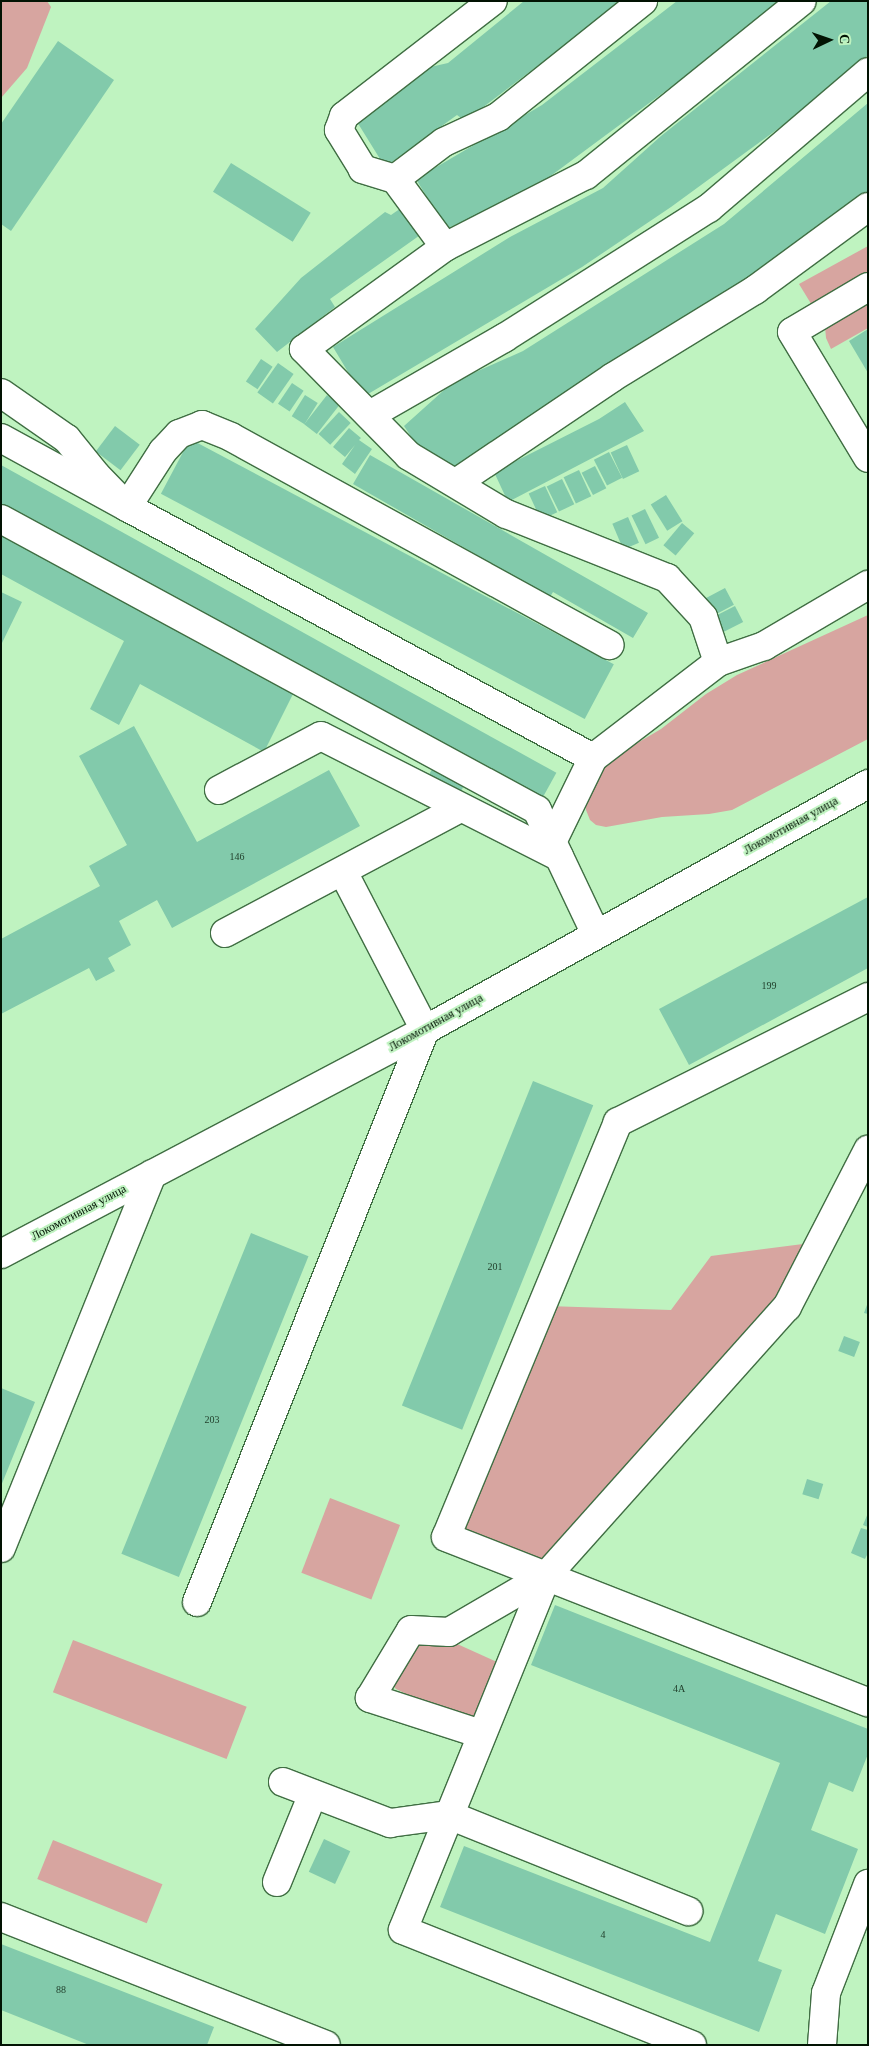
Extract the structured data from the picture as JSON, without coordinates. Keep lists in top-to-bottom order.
{
  "streets": {
    "main road": ["Локомотивная улица"]
  },
  "house_numbers": [
    "146",
    "199",
    "201",
    "203",
    "4А",
    "4",
    "88"
  ],
  "north": "right"
}
